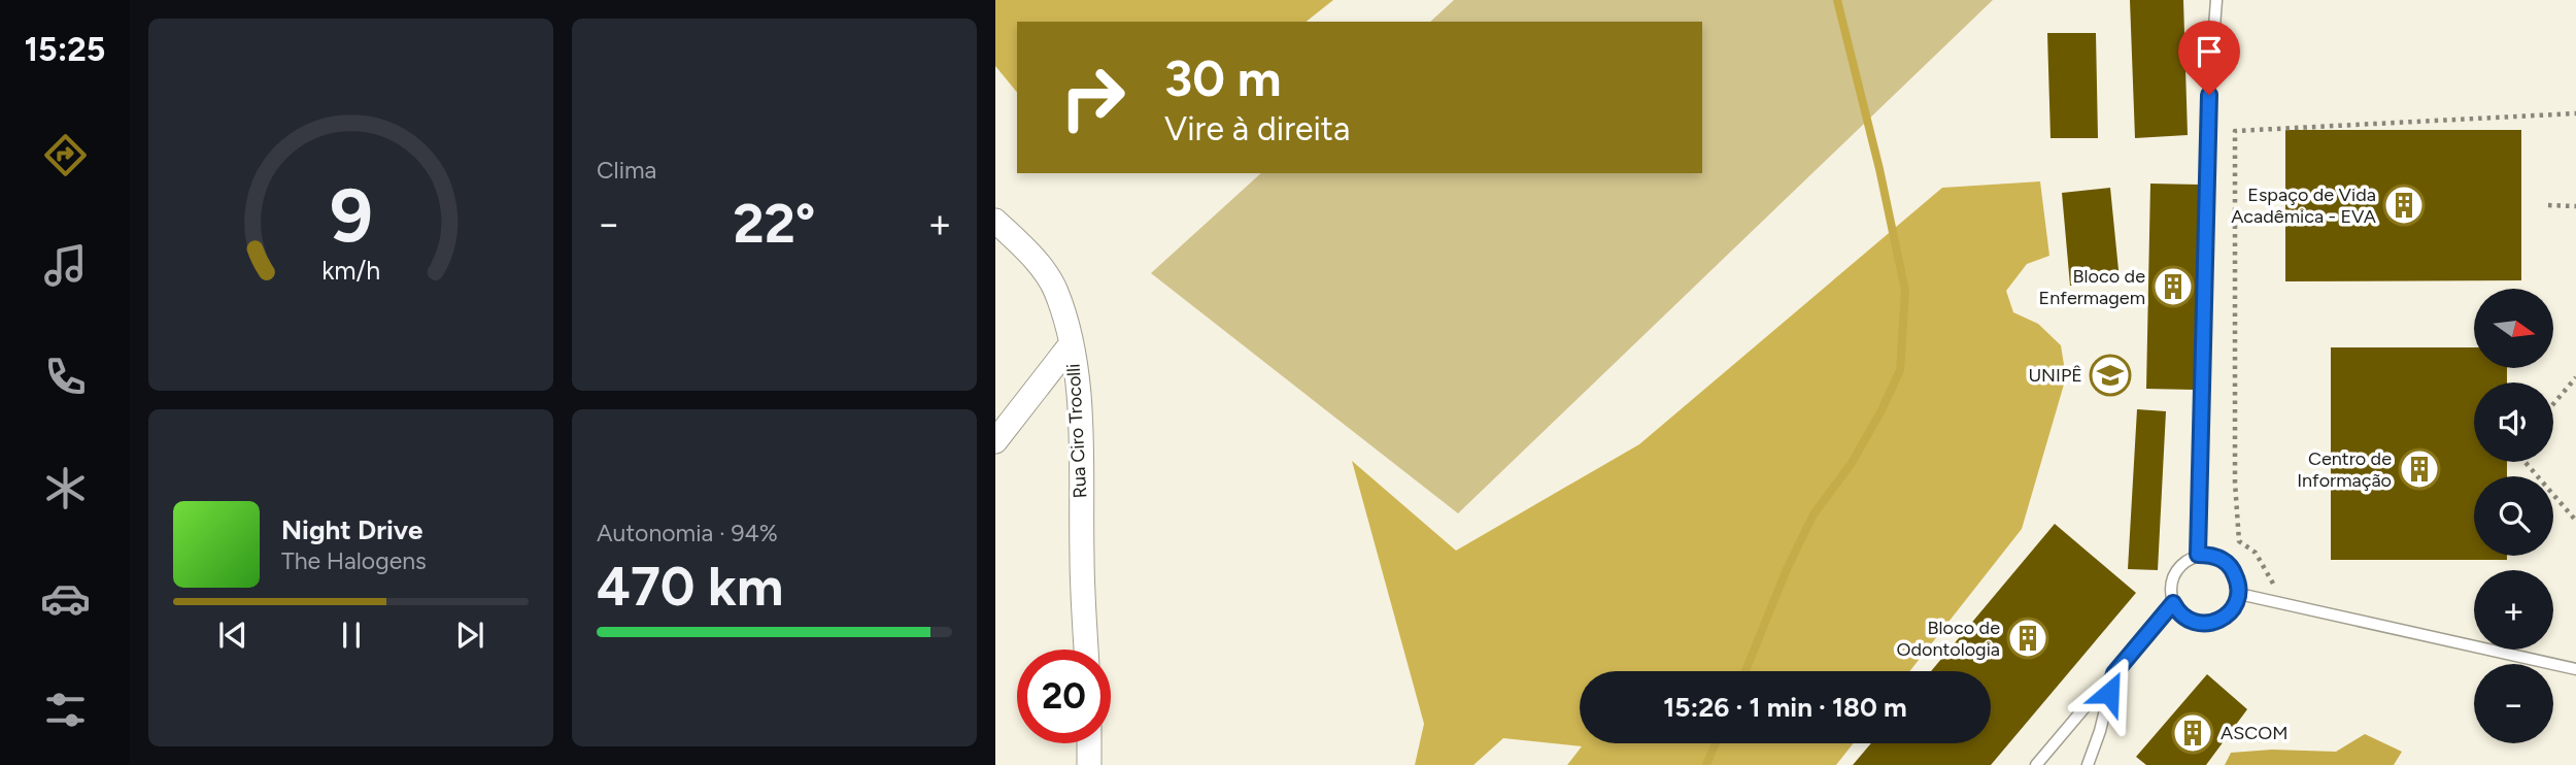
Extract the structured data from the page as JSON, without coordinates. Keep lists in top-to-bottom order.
{
  "streets": {
    "street": ["Rua Ciro Trocolli"]
  },
  "places": {
    "building": [
      "Espaço de Vida Acadêmica - EVA",
      "Bloco de Enfermagem",
      "Centro de Informação",
      "Bloco de Odontologia",
      "ASCOM"
    ],
    "school or university": ["UNIPÊ"]
  },
  "north": "right",
  "page": {
    "tabs": "15:25",
    "tile": [
      "Clima",
      ["Autonomia · 94%", "470 km"]
    ],
    "turn": ["30 m", "Vire à direita"],
    "heat": ["−", "22°", "+"],
    "map_buttons": ["+", "−"],
    "song": ["Night Drive", "The Halogens"],
    "limit": "20",
    "trip": "15:26 · 1 min · 180 m",
    "gauge": ["9", "km/h"]
  }
}
